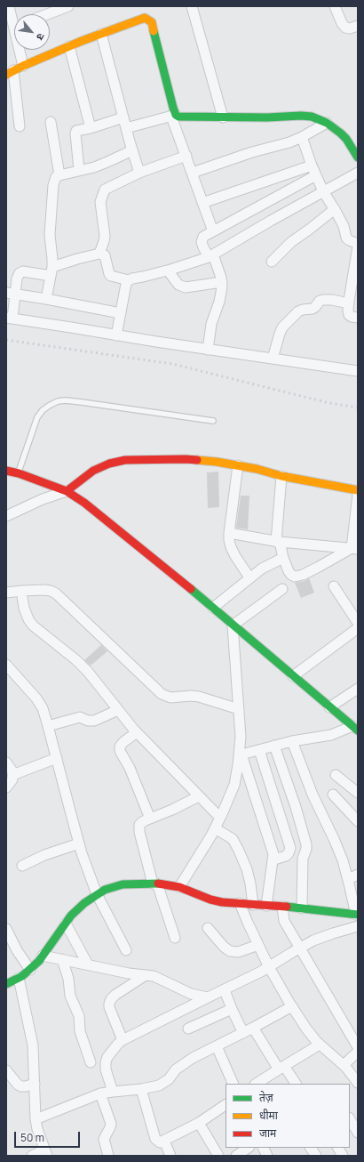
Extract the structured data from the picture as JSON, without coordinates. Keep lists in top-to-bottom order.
{
  "legend": ["तेज़", "धीमा", "जाम"],
  "scale_bar": "50 m",
  "north": "bottom right"
}
